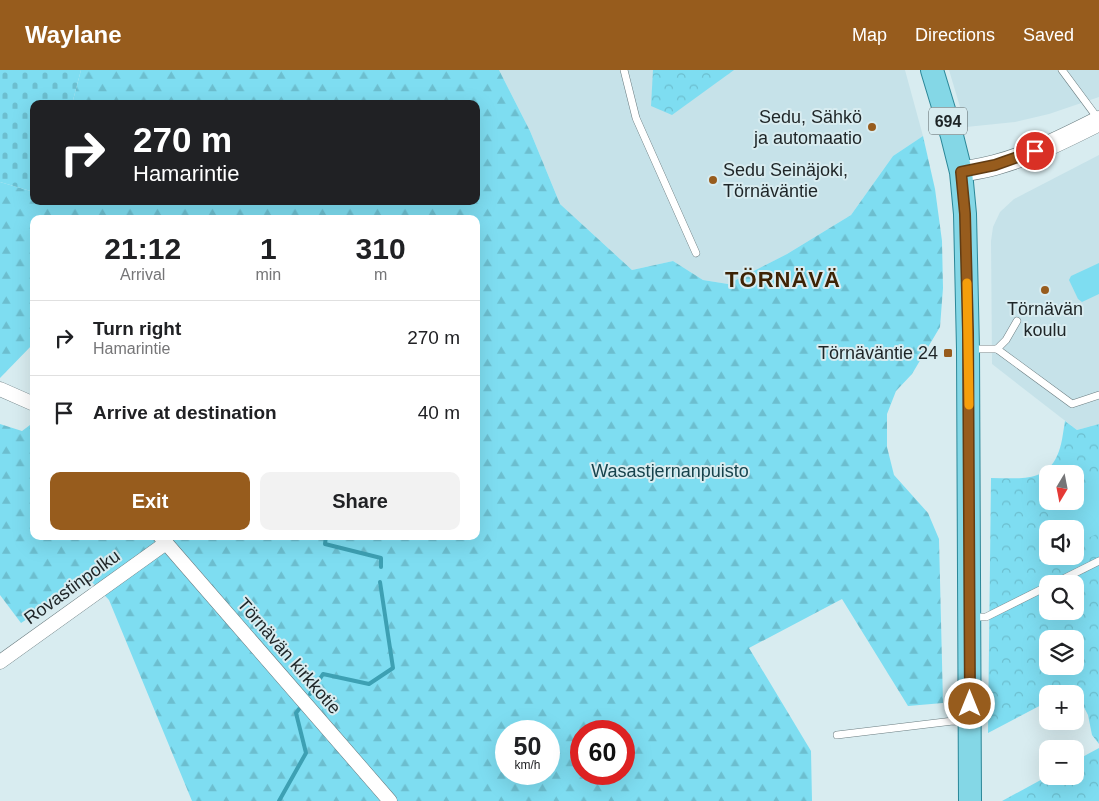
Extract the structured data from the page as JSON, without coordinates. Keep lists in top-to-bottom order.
{
  "streets": {
    "main road": ["694"],
    "street": ["Rovastinpolku", "Törnävän kirkkotie"]
  },
  "crossings": [
    ["Rovastinpolku", "Törnävän kirkkotie"]
  ],
  "districts": ["TÖRNÄVÄ"],
  "parks": ["Wasastjernanpuisto"],
  "places": {
    "other": ["Sedu, Sähkö ja automaatio", "Sedu Seinäjoki, Törnäväntie", "Törnävän koulu"],
    "transit": ["Törnäväntie 24"]
  },
  "north": "bottom",
  "page": {
    "header": "Waylane",
    "nav": ["Map", "Directions", "Saved"],
    "turn": ["270 m", "Hamarintie"],
    "eta": [
      "21:12",
      "Arrival",
      "1",
      "min",
      "310",
      "m"
    ],
    "list": [
      {
        "name": "Turn right",
        "note": "Hamarintie",
        "value": "270 m"
      },
      {
        "name": "Arrive at destination",
        "value": "40 m"
      }
    ],
    "buttons": ["Exit", "Share"],
    "map_buttons": ["+", "−"],
    "speed": "50 km/h",
    "limit": "60"
  }
}
